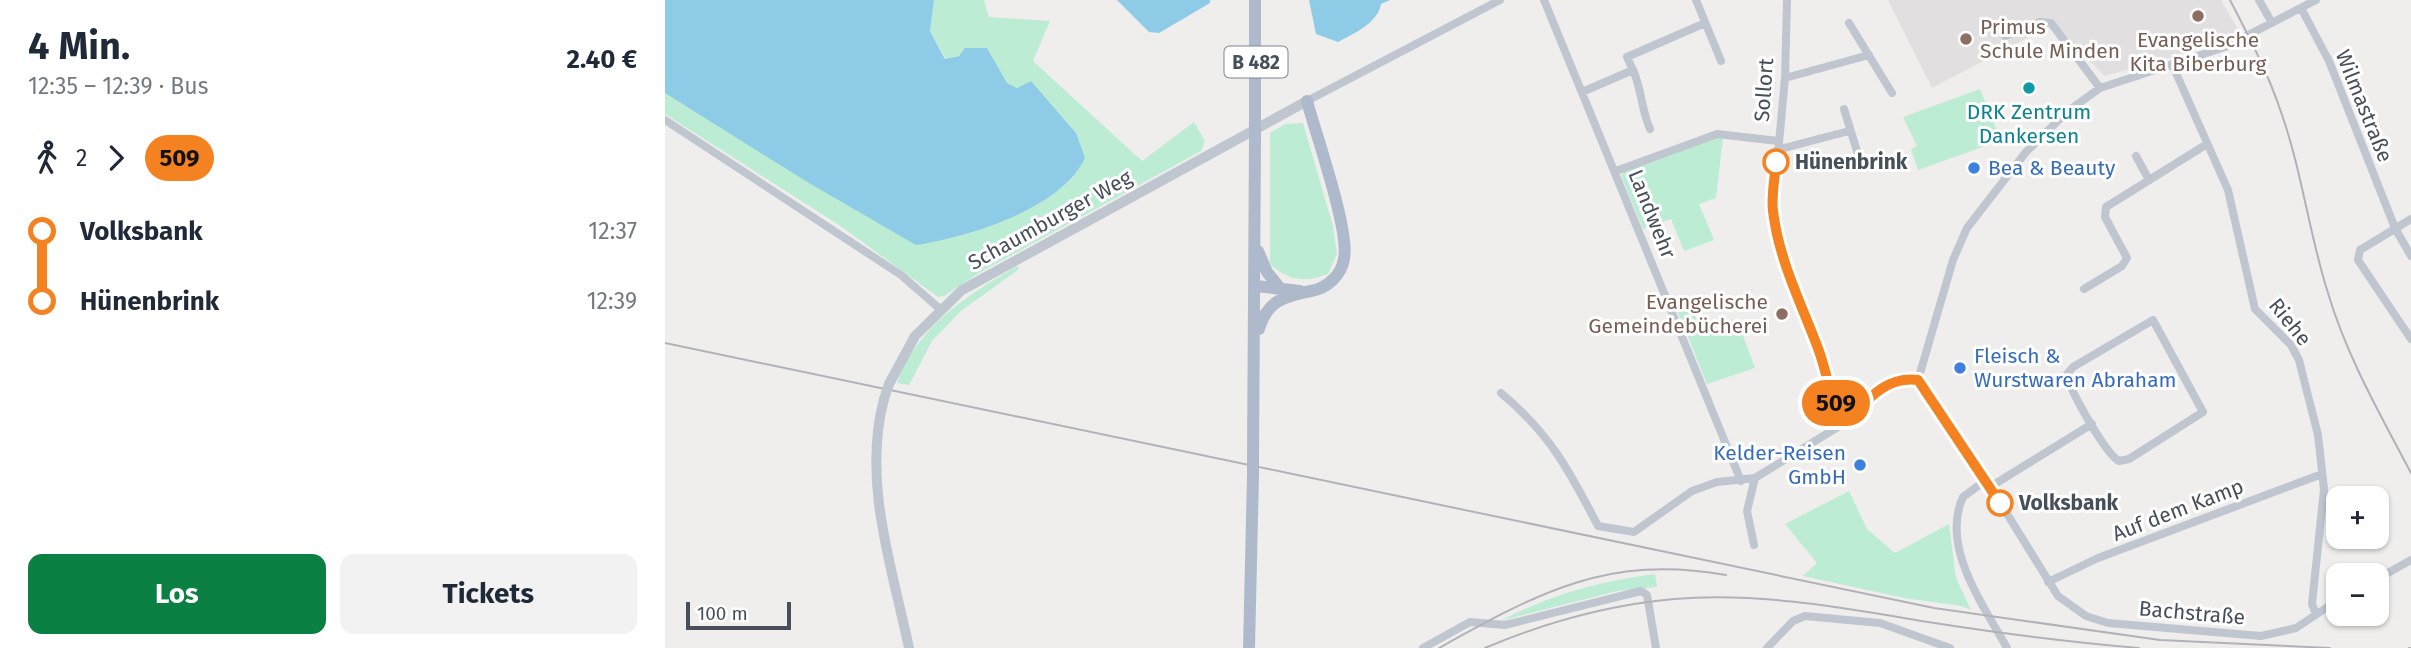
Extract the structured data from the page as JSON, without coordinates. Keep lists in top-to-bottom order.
{
  "streets": {
    "main road": ["B 482"],
    "street": [
      "Sollort",
      "Wilmastraße",
      "Landwehr",
      "Schaumburger Weg",
      "Riehe",
      "Auf dem Kamp",
      "Bachstraße"
    ]
  },
  "crossings": [
    ["Riehe", "Auf dem Kamp"],
    ["Riehe", "Bachstraße"],
    ["Auf dem Kamp", "Bachstraße"]
  ],
  "places": [
    "Evangelische Kita Biberburg",
    "Primus Schule Minden",
    "DRK Zentrum Dankersen",
    "Hünenbrink",
    "Bea & Beauty",
    "Evangelische Gemeindebücherei",
    "Fleisch & Wurstwaren Abraham",
    "Kelder-Reisen GmbH",
    "Volksbank"
  ],
  "lines": ["bus line 509"],
  "scale_bar": "100 m",
  "page": {
    "heading": ["4 Min.", "12:35 – 12:39 · Bus", "2.40 €"],
    "on_map": "509",
    "legs": ["2", "509"],
    "list": [
      {
        "name": "Volksbank",
        "value": "12:37"
      },
      {
        "name": "Hünenbrink",
        "value": "12:39"
      }
    ],
    "map_buttons": ["+", "−"],
    "buttons": ["Los", "Tickets"],
    "scale": "100 m"
  }
}
